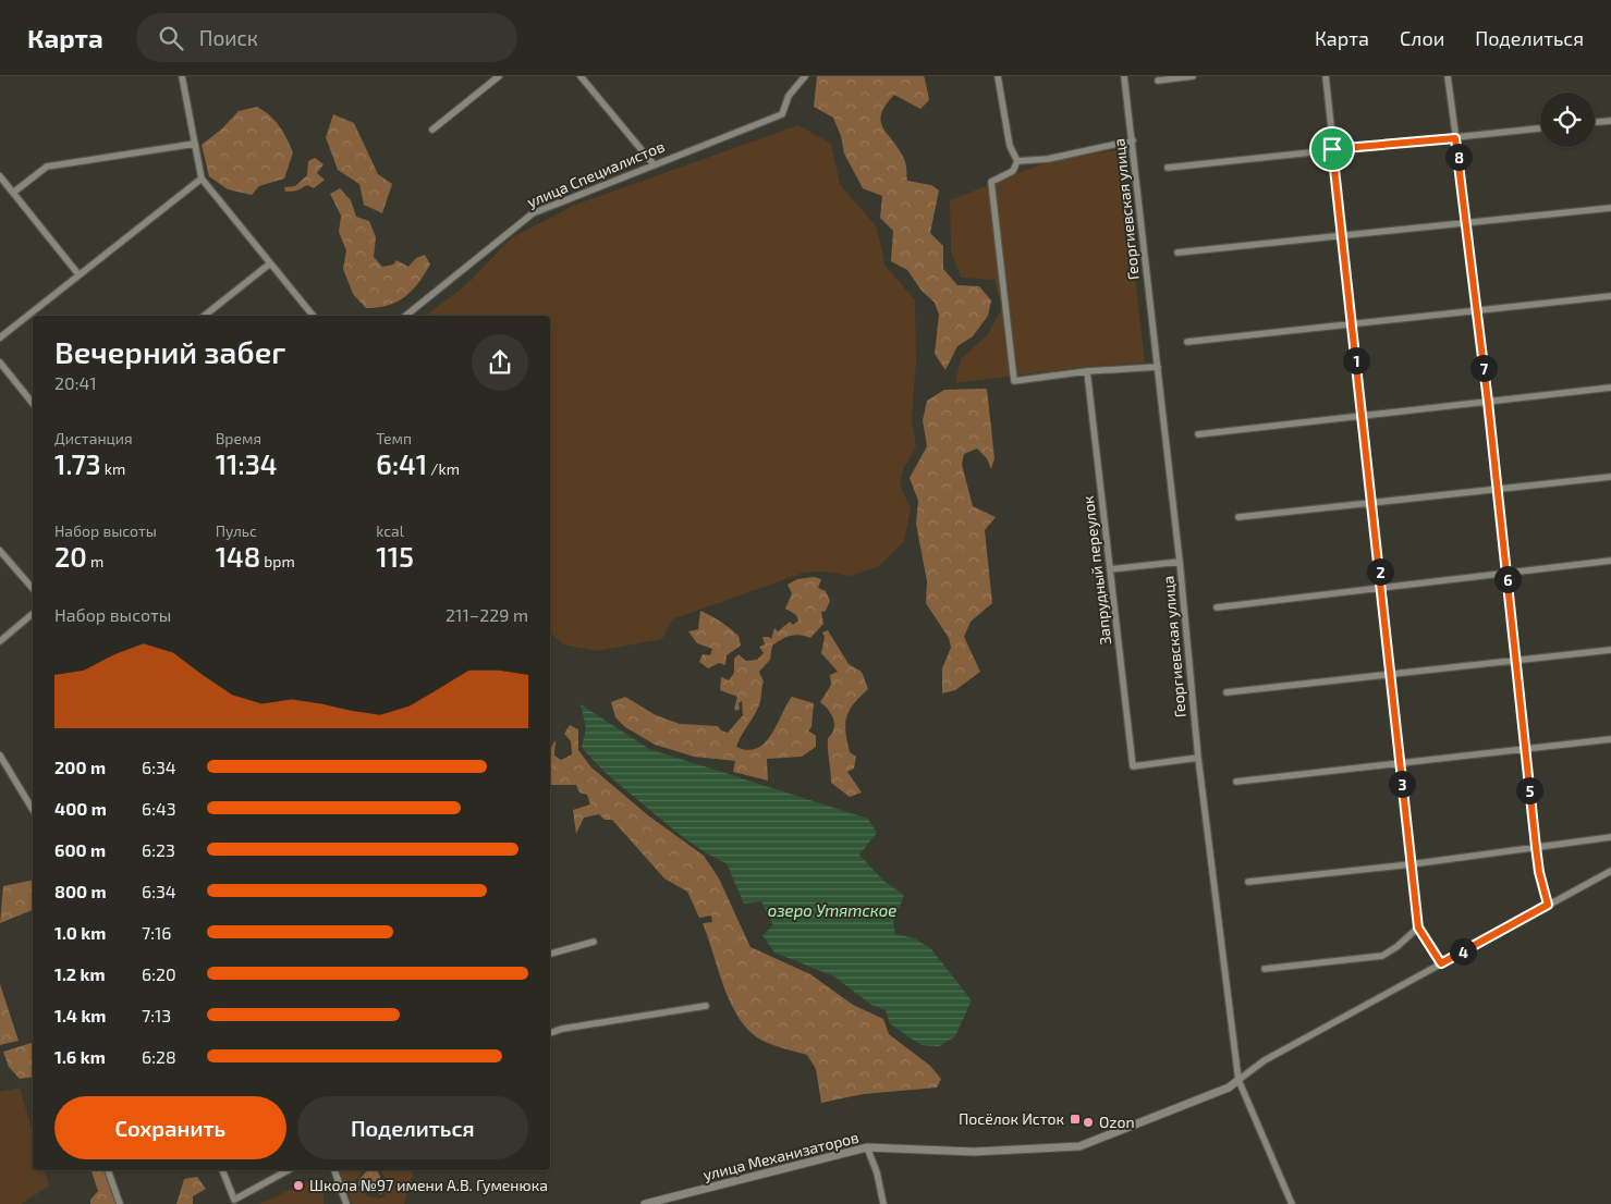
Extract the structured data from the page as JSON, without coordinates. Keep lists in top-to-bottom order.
{
  "streets": {
    "street": [
      "улица Специалистов",
      "Георгиевская улица",
      "Запрудный переулок",
      "улица Механизаторов"
    ]
  },
  "crossings": [
    ["Георгиевская улица", "Запрудный переулок"],
    ["Георгиевская улица", "улица Механизаторов"]
  ],
  "water": ["озеро Утятское"],
  "places": {
    "transit": ["Посёлок Исток"],
    "other": ["Ozon", "Школа №97 имени А.В. Гуменюка"]
  },
  "page": {
    "header": "Карта",
    "search": "Поиск",
    "nav": ["Карта", "Слои", "Поделиться"],
    "pins": [
      "8",
      "1",
      "7",
      "2",
      "6",
      "3",
      "5",
      "4"
    ],
    "heading": ["Вечерний забег", "20:41"],
    "stats": [
      ["Дистанция", "1.73 km"],
      ["Время", "11:34"],
      ["Темп", "6:41 /km"],
      ["Набор высоты", "20 m"],
      ["Пульс", "148 bpm"],
      ["kcal", "115"]
    ],
    "chart": ["Набор высоты", "211–229 m"],
    "list": [
      {
        "name": "200 m",
        "note": "6:34"
      },
      {
        "name": "400 m",
        "note": "6:43"
      },
      {
        "name": "600 m",
        "note": "6:23"
      },
      {
        "name": "800 m",
        "note": "6:34"
      },
      {
        "name": "1.0 km",
        "note": "7:16"
      },
      {
        "name": "1.2 km",
        "note": "6:20"
      },
      {
        "name": "1.4 km",
        "note": "7:13"
      },
      {
        "name": "1.6 km",
        "note": "6:28"
      }
    ],
    "buttons": ["Сохранить", "Поделиться"]
  }
}
